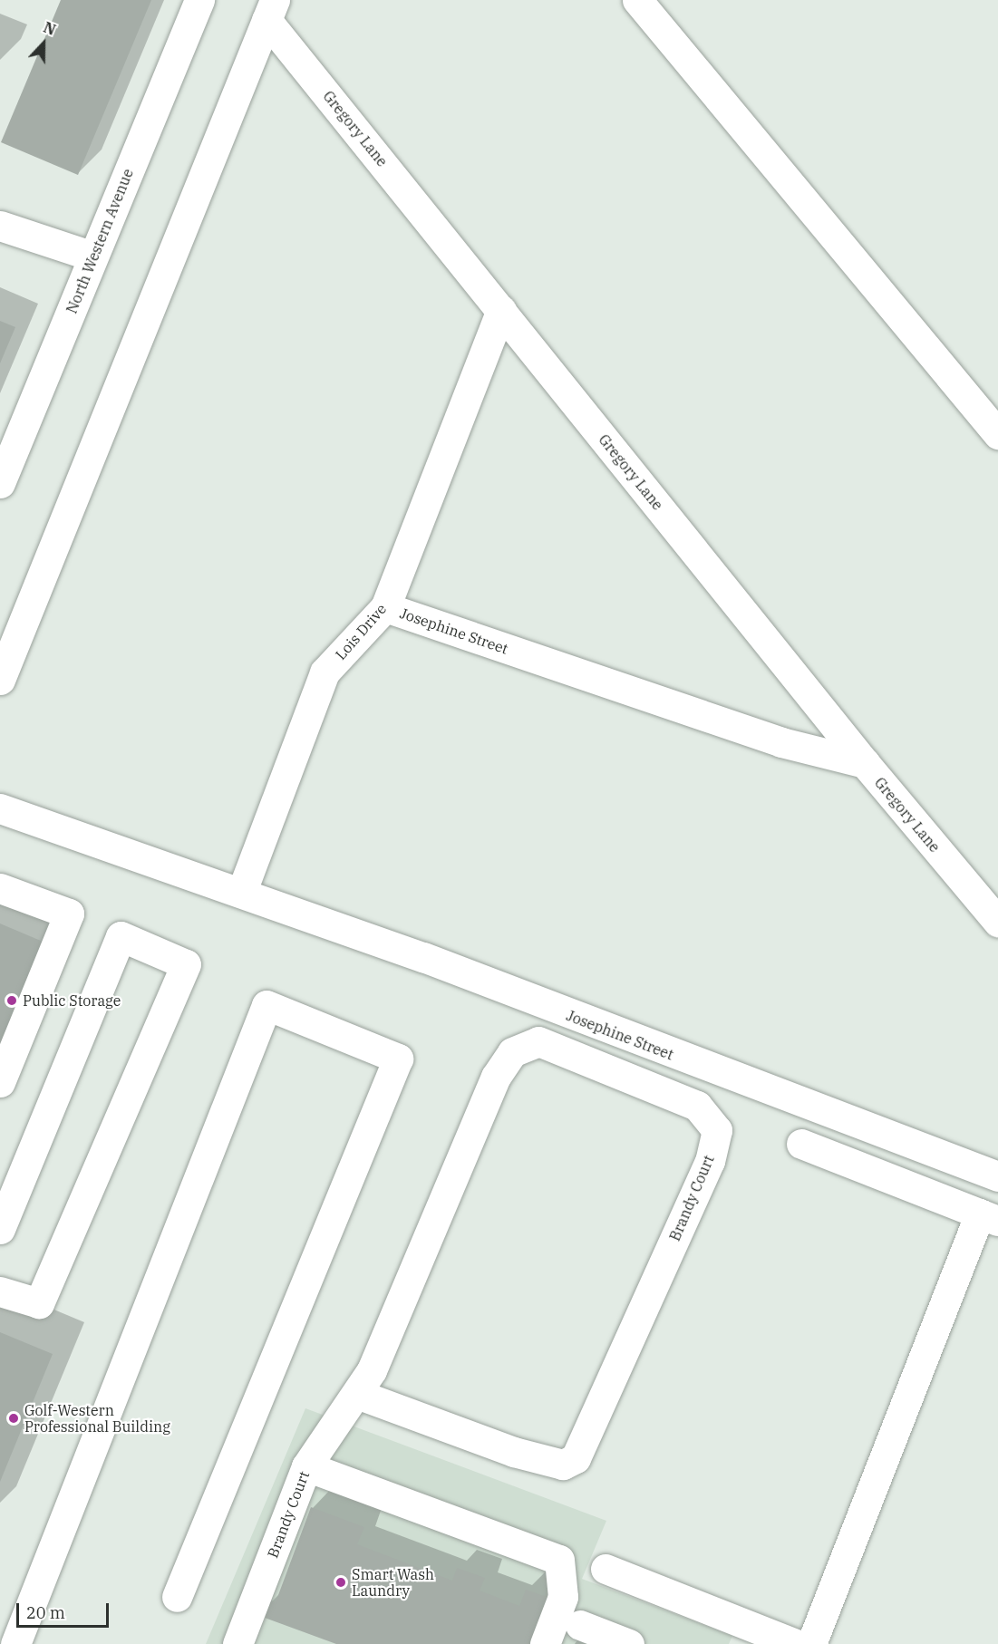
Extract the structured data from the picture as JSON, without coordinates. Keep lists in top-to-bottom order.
{
  "streets": {
    "street": [
      "Gregory Lane",
      "North Western Avenue",
      "Josephine Street",
      "Lois Drive",
      "Brandy Court"
    ]
  },
  "crossings": [
    ["Gregory Lane", "Josephine Street"],
    ["Gregory Lane", "Lois Drive"],
    ["Josephine Street", "Lois Drive"]
  ],
  "places": ["Public Storage", "Golf-Western Professional Building", "Smart Wash Laundry"],
  "scale_bar": "20 m",
  "north": "top"
}
